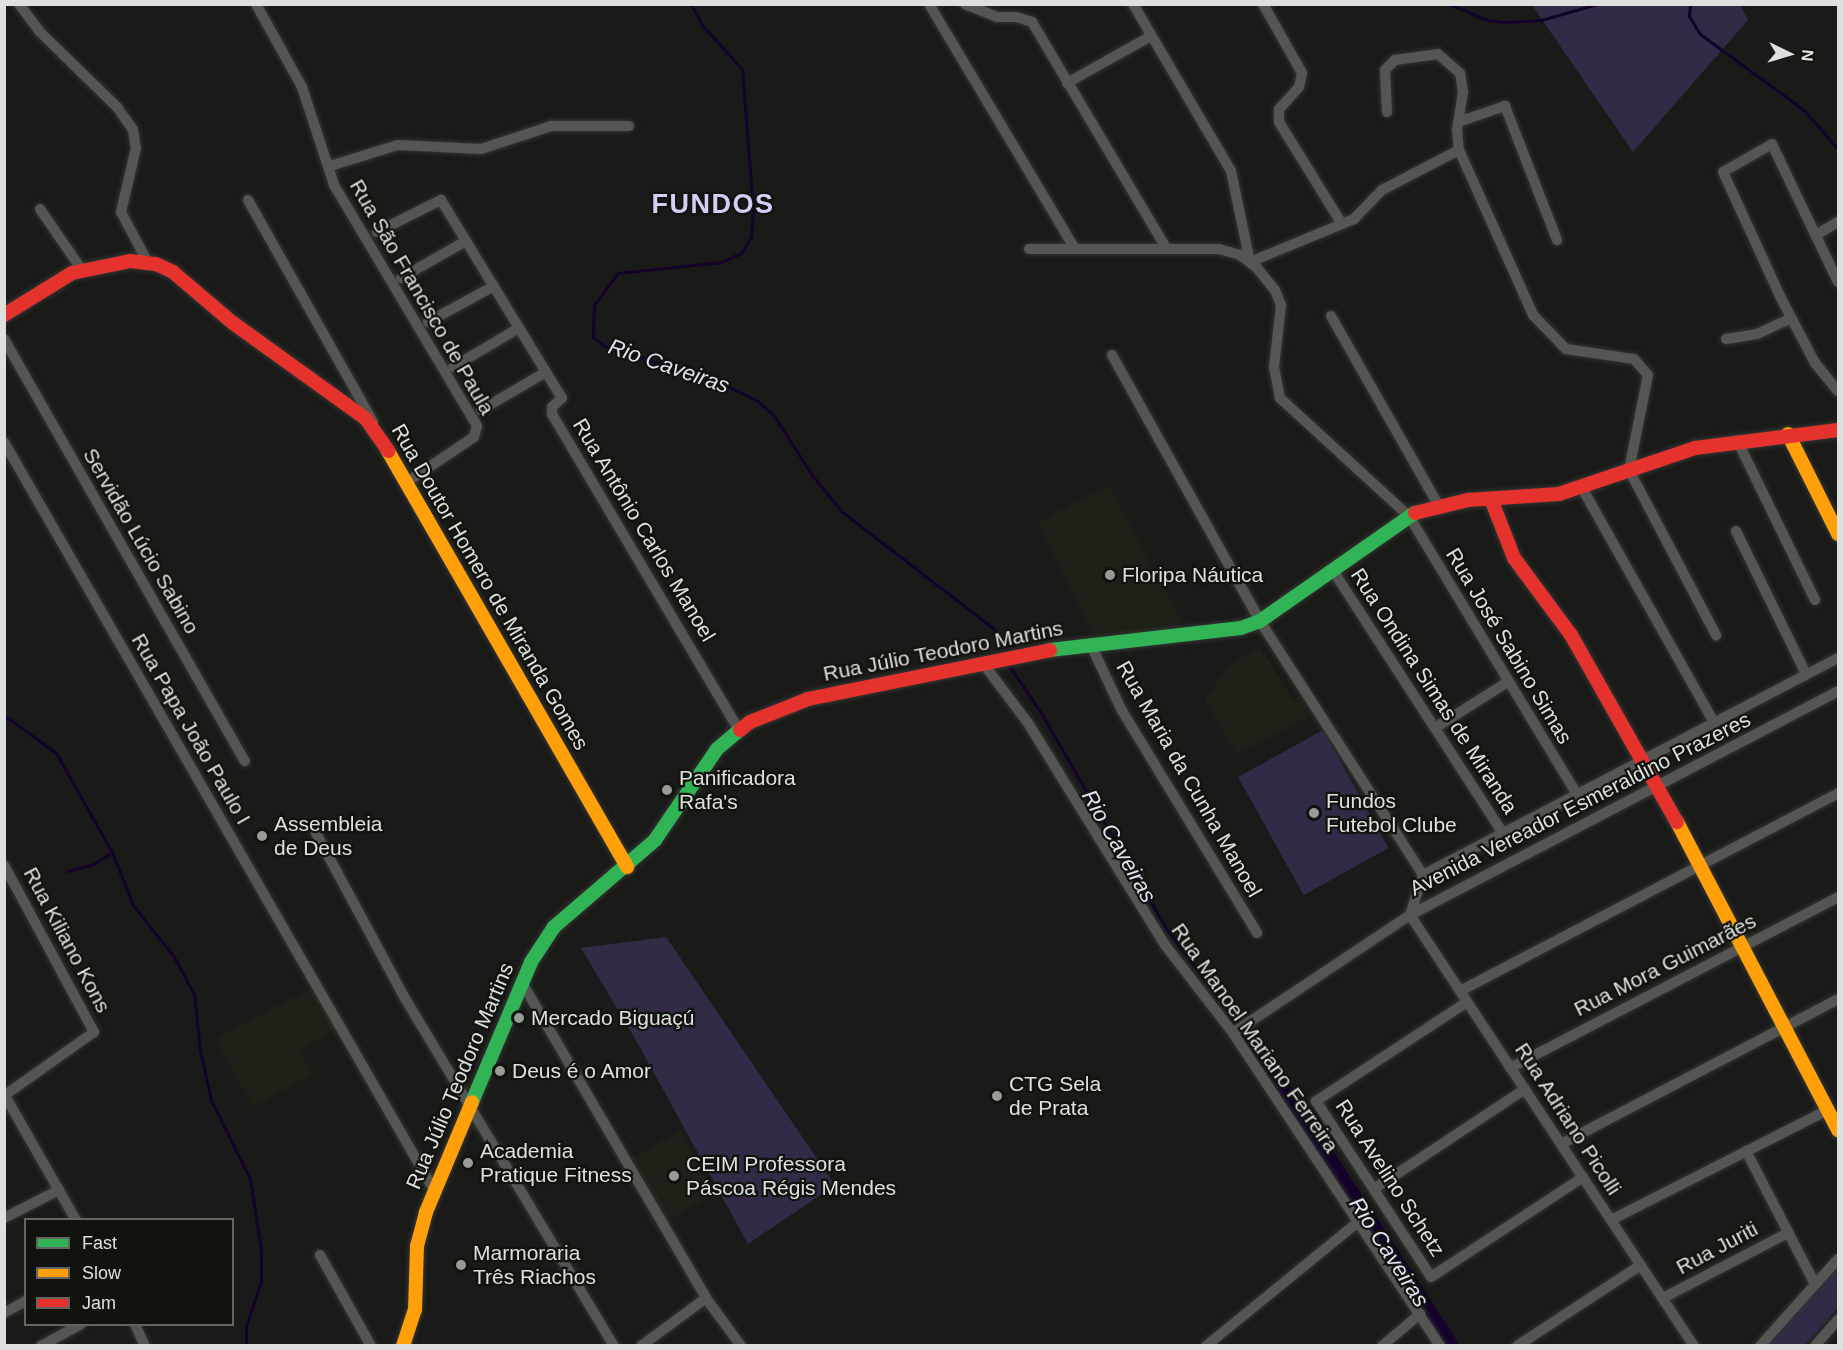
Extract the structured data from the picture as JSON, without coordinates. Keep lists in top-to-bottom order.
{
  "streets": {
    "main road": ["Rua Doutor Homero de Miranda Gomes", "Rua Júlio Teodoro Martins"],
    "street": [
      "Rua São Francisco de Paula",
      "Rua Antônio Carlos Manoel",
      "Servidão Lúcio Sabino",
      "Rua José Sabino Simas",
      "Rua Ondina Simas de Miranda",
      "Rua Papa João Paulo I",
      "Rua Maria da Cunha Manoel",
      "Avenida Vereador Esmeraldino Prazeres",
      "Rua Kiliano Kons",
      "Rua Mora Guimarães",
      "Rua Manoel Mariano Ferreira",
      "Rua Adriano Picolli",
      "Rua Avelino Schetz",
      "Rua Juriti"
    ]
  },
  "crossings": [
    ["Rua São Francisco de Paula", "Rua Doutor Homero de Miranda Gomes"],
    ["Rua Antônio Carlos Manoel", "Rua Júlio Teodoro Martins"],
    ["Rua Doutor Homero de Miranda Gomes", "Rua Júlio Teodoro Martins"],
    ["Rua José Sabino Simas", "Rua Júlio Teodoro Martins"],
    ["Rua José Sabino Simas", "Avenida Vereador Esmeraldino Prazeres"],
    ["Rua Júlio Teodoro Martins", "Rua Ondina Simas de Miranda"],
    ["Rua Júlio Teodoro Martins", "Rua Papa João Paulo I"],
    ["Rua Júlio Teodoro Martins", "Rua Maria da Cunha Manoel"],
    ["Rua Júlio Teodoro Martins", "Rua Manoel Mariano Ferreira"],
    ["Rua Ondina Simas de Miranda", "Avenida Vereador Esmeraldino Prazeres"],
    ["Avenida Vereador Esmeraldino Prazeres", "Rua Adriano Picolli"],
    ["Rua Mora Guimarães", "Rua Adriano Picolli"],
    ["Rua Adriano Picolli", "Rua Avelino Schetz"],
    ["Rua Adriano Picolli", "Rua Juriti"]
  ],
  "districts": ["FUNDOS"],
  "water": ["Rio Caveiras"],
  "places": [
    "Floripa Náutica",
    "Panificadora Rafa's",
    "Fundos Futebol Clube",
    "Assembleia de Deus",
    "Mercado Biguaçú",
    "Deus é o Amor",
    "CTG Sela de Prata",
    "Academia Pratique Fitness",
    "CEIM Professora Páscoa Régis Mendes",
    "Marmoraria Três Riachos"
  ],
  "legend": ["Fast", "Slow", "Jam"],
  "north": "right"
}
